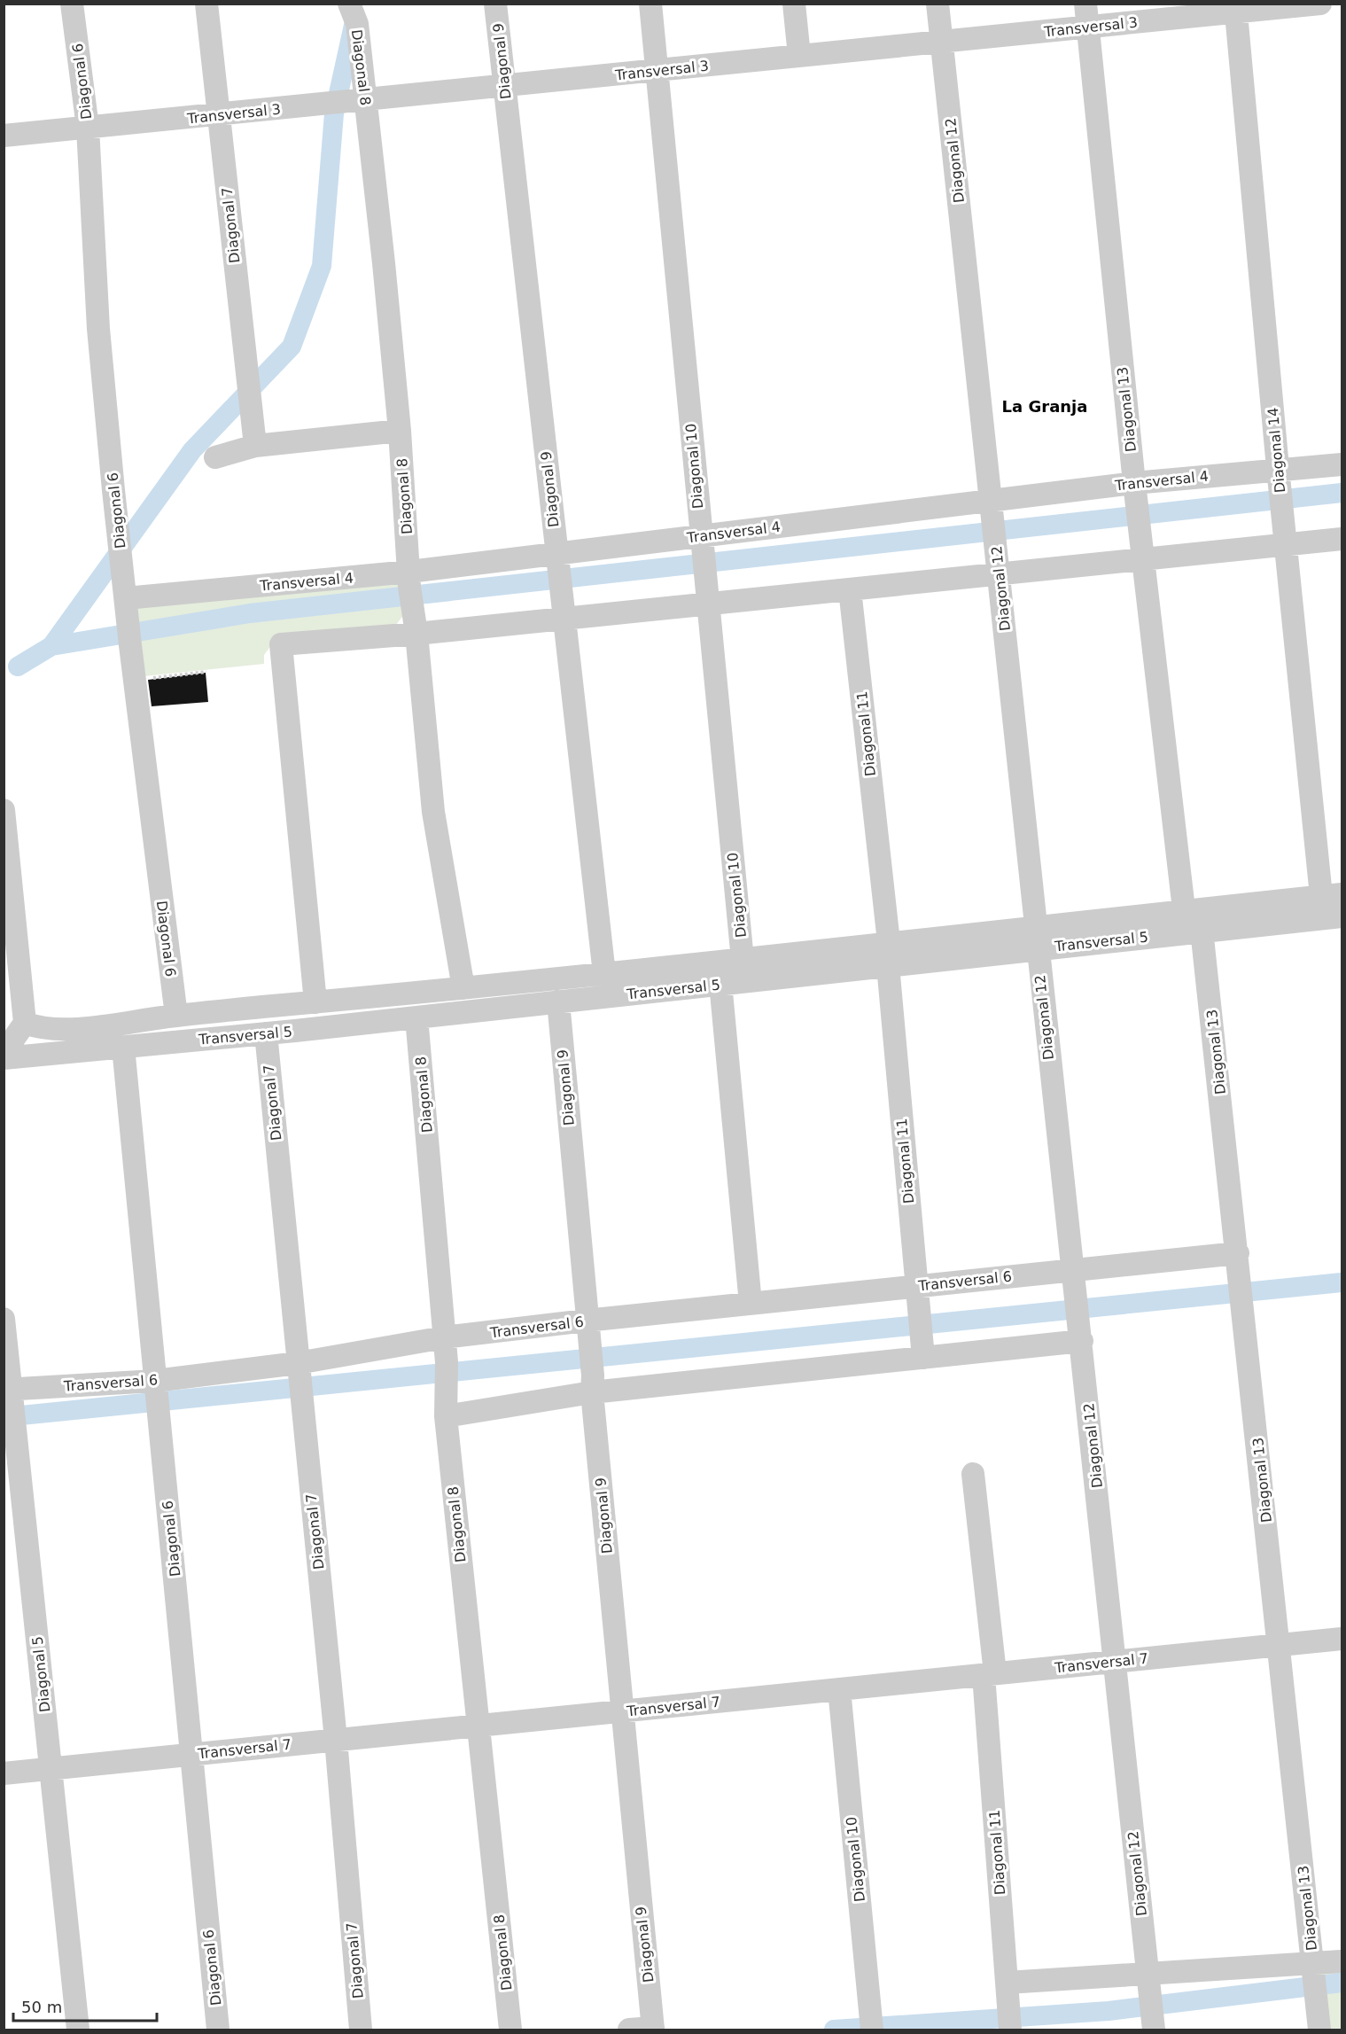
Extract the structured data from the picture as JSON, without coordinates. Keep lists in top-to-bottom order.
{
  "streets": {
    "street": [
      "Transversal 3",
      "Diagonal 9",
      "Diagonal 8",
      "Diagonal 6",
      "Diagonal 12",
      "Diagonal 7",
      "Diagonal 13",
      "Diagonal 14",
      "Diagonal 10",
      "Transversal 4",
      "Diagonal 11",
      "Transversal 5",
      "Transversal 6",
      "Transversal 7",
      "Diagonal 5"
    ]
  },
  "crossings": [
    ["Transversal 3", "Diagonal 9"],
    ["Transversal 3", "Diagonal 8"],
    ["Transversal 3", "Diagonal 6"],
    ["Transversal 3", "Diagonal 12"],
    ["Transversal 3", "Diagonal 7"],
    ["Transversal 3", "Diagonal 13"],
    ["Transversal 3", "Diagonal 14"],
    ["Transversal 3", "Diagonal 10"],
    ["Diagonal 9", "Transversal 4"],
    ["Diagonal 9", "Transversal 5"],
    ["Diagonal 9", "Transversal 6"],
    ["Diagonal 9", "Transversal 7"],
    ["Diagonal 8", "Transversal 4"],
    ["Diagonal 8", "Transversal 5"],
    ["Diagonal 8", "Transversal 6"],
    ["Diagonal 8", "Transversal 7"],
    ["Diagonal 6", "Transversal 4"],
    ["Diagonal 6", "Transversal 5"],
    ["Diagonal 6", "Transversal 6"],
    ["Diagonal 6", "Transversal 7"],
    ["Diagonal 12", "Transversal 4"],
    ["Diagonal 12", "Transversal 5"],
    ["Diagonal 12", "Transversal 6"],
    ["Diagonal 12", "Transversal 7"],
    ["Diagonal 7", "Transversal 5"],
    ["Diagonal 7", "Transversal 6"],
    ["Diagonal 7", "Transversal 7"],
    ["Diagonal 13", "Transversal 4"],
    ["Diagonal 13", "Transversal 5"],
    ["Diagonal 13", "Transversal 6"],
    ["Diagonal 13", "Transversal 7"],
    ["Diagonal 14", "Transversal 4"],
    ["Diagonal 14", "Transversal 5"],
    ["Diagonal 10", "Transversal 4"],
    ["Diagonal 10", "Transversal 5"],
    ["Diagonal 10", "Transversal 7"],
    ["Diagonal 11", "Transversal 5"],
    ["Diagonal 11", "Transversal 6"],
    ["Diagonal 11", "Transversal 7"],
    ["Transversal 6", "Diagonal 5"],
    ["Transversal 7", "Diagonal 5"]
  ],
  "districts": ["La Granja"],
  "scale_bar": "50 m"
}
